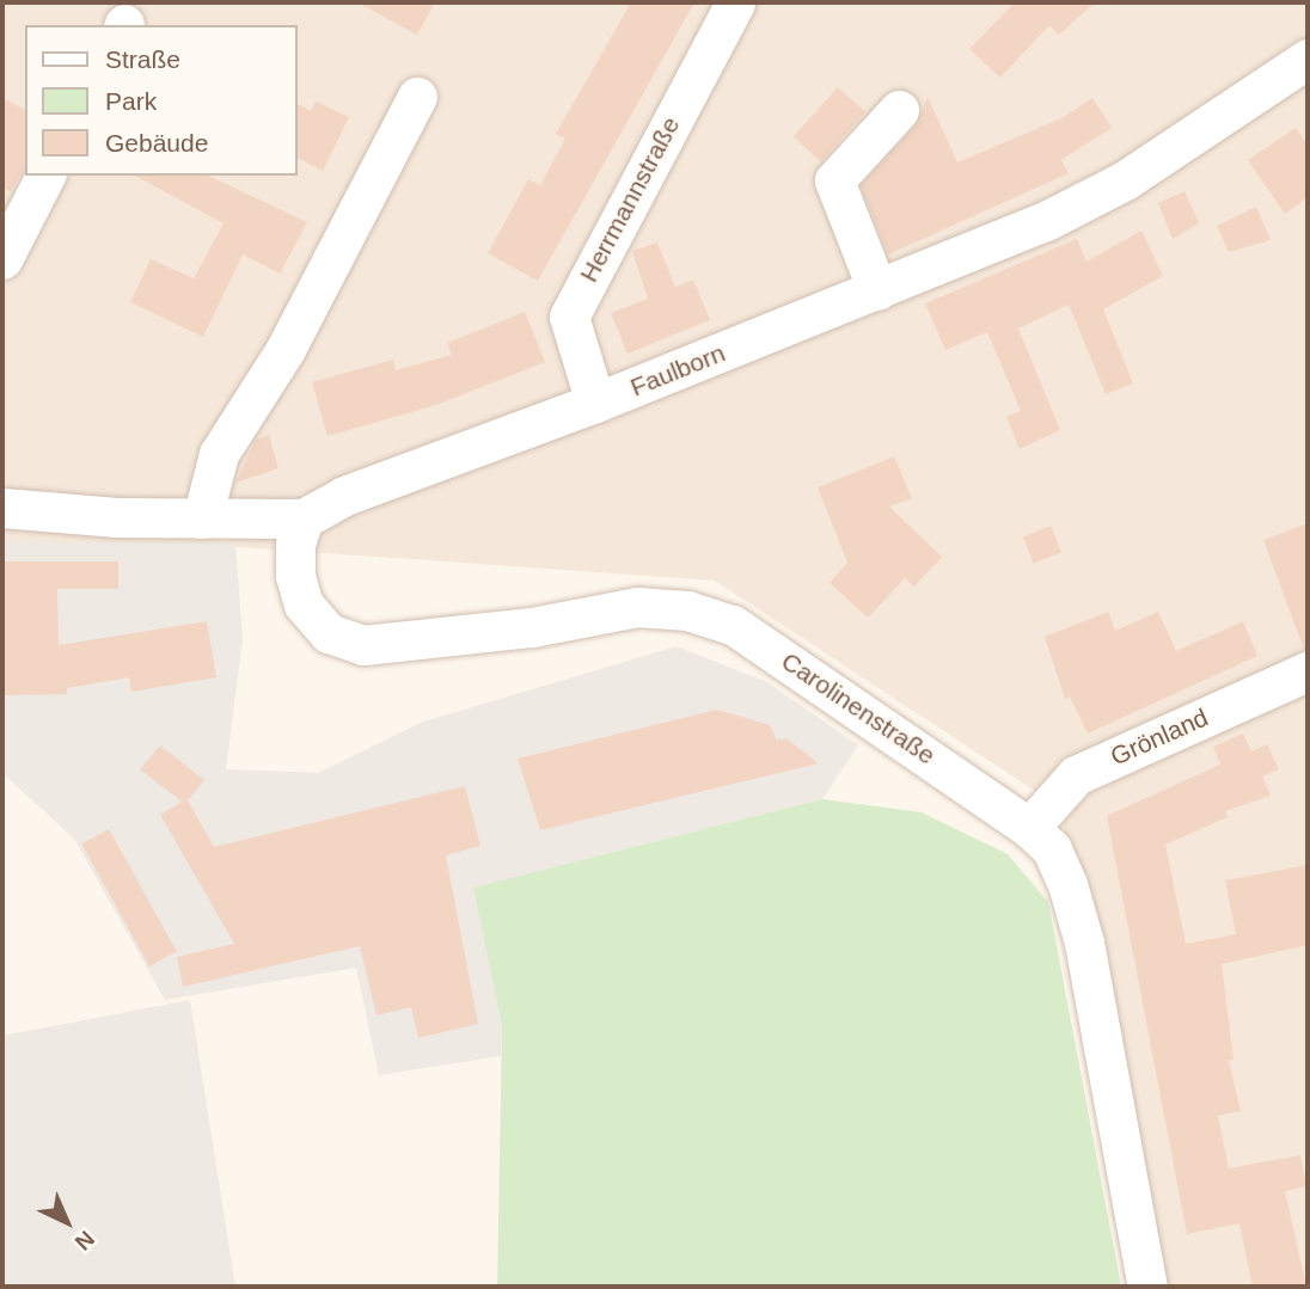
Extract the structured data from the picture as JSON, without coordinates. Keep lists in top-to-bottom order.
{
  "streets": {
    "street": [
      "Herrmannstraße",
      "Faulborn",
      "Carolinenstraße",
      "Grönland"
    ]
  },
  "crossings": [
    ["Herrmannstraße", "Faulborn"],
    ["Faulborn", "Carolinenstraße"],
    ["Carolinenstraße", "Grönland"]
  ],
  "legend": ["Straße", "Park", "Gebäude"],
  "north": "bottom right"
}
